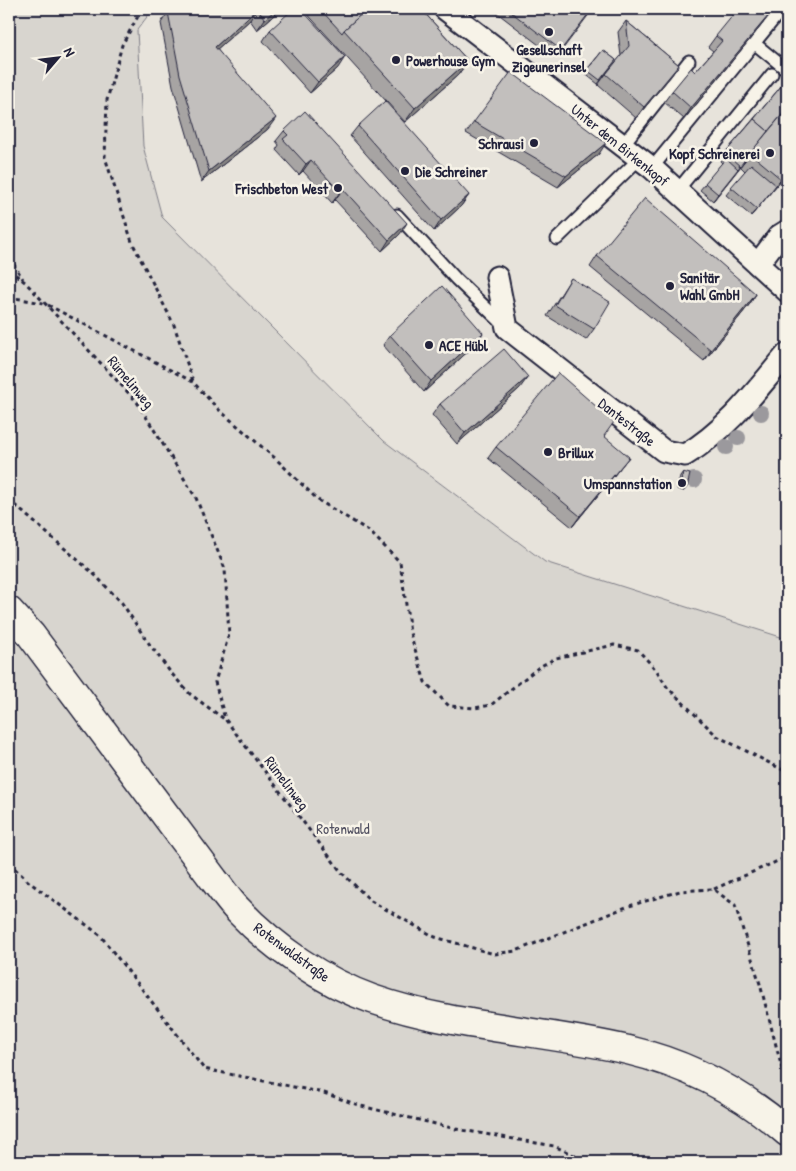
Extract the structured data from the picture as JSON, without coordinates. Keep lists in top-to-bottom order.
{
  "streets": {
    "main road": ["Rotenwaldstraße"],
    "street": ["Unter dem Birkenkopf", "Dantestraße"],
    "path": ["Rümelinweg"]
  },
  "parks": ["Rotenwald"],
  "places": [
    "Gesellschaft Zigeunerinsel",
    "Powerhouse Gym",
    "Schrausi",
    "Kopf Schreinerei",
    "Die Schreiner",
    "Frischbeton West",
    "Sanitär Wahl GmbH",
    "ACE Hübl",
    "Brillux",
    "Umspannstation"
  ],
  "north": "top right"
}
